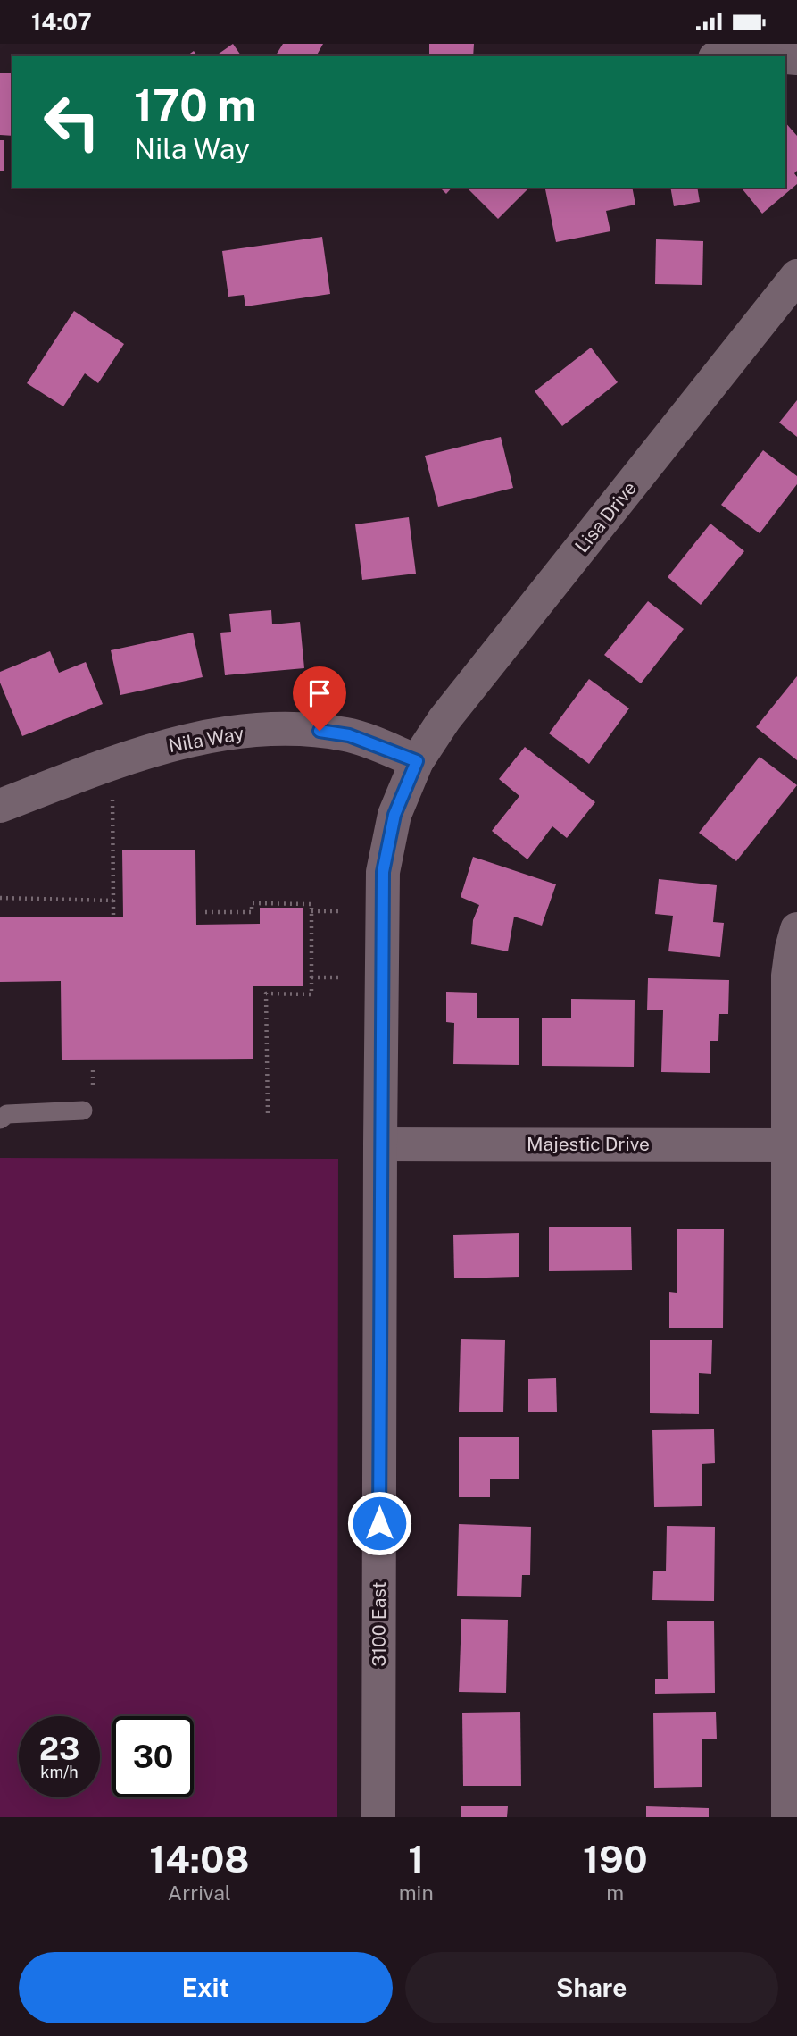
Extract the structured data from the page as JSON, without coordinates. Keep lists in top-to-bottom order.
{
  "streets": {
    "street": [
      "Lisa Drive",
      "Nila Way",
      "Majestic Drive",
      "3100 East"
    ]
  },
  "crossings": [
    ["Lisa Drive", "Nila Way"],
    ["Lisa Drive", "3100 East"],
    ["Nila Way", "3100 East"],
    ["Majestic Drive", "3100 East"]
  ],
  "page": {
    "status": "14:07",
    "turn": ["170 m", "Nila Way"],
    "speed": "23 km/h",
    "limit": "30",
    "eta": [
      "14:08",
      "Arrival",
      "1",
      "min",
      "190",
      "m"
    ],
    "buttons": ["Exit", "Share"]
  }
}
